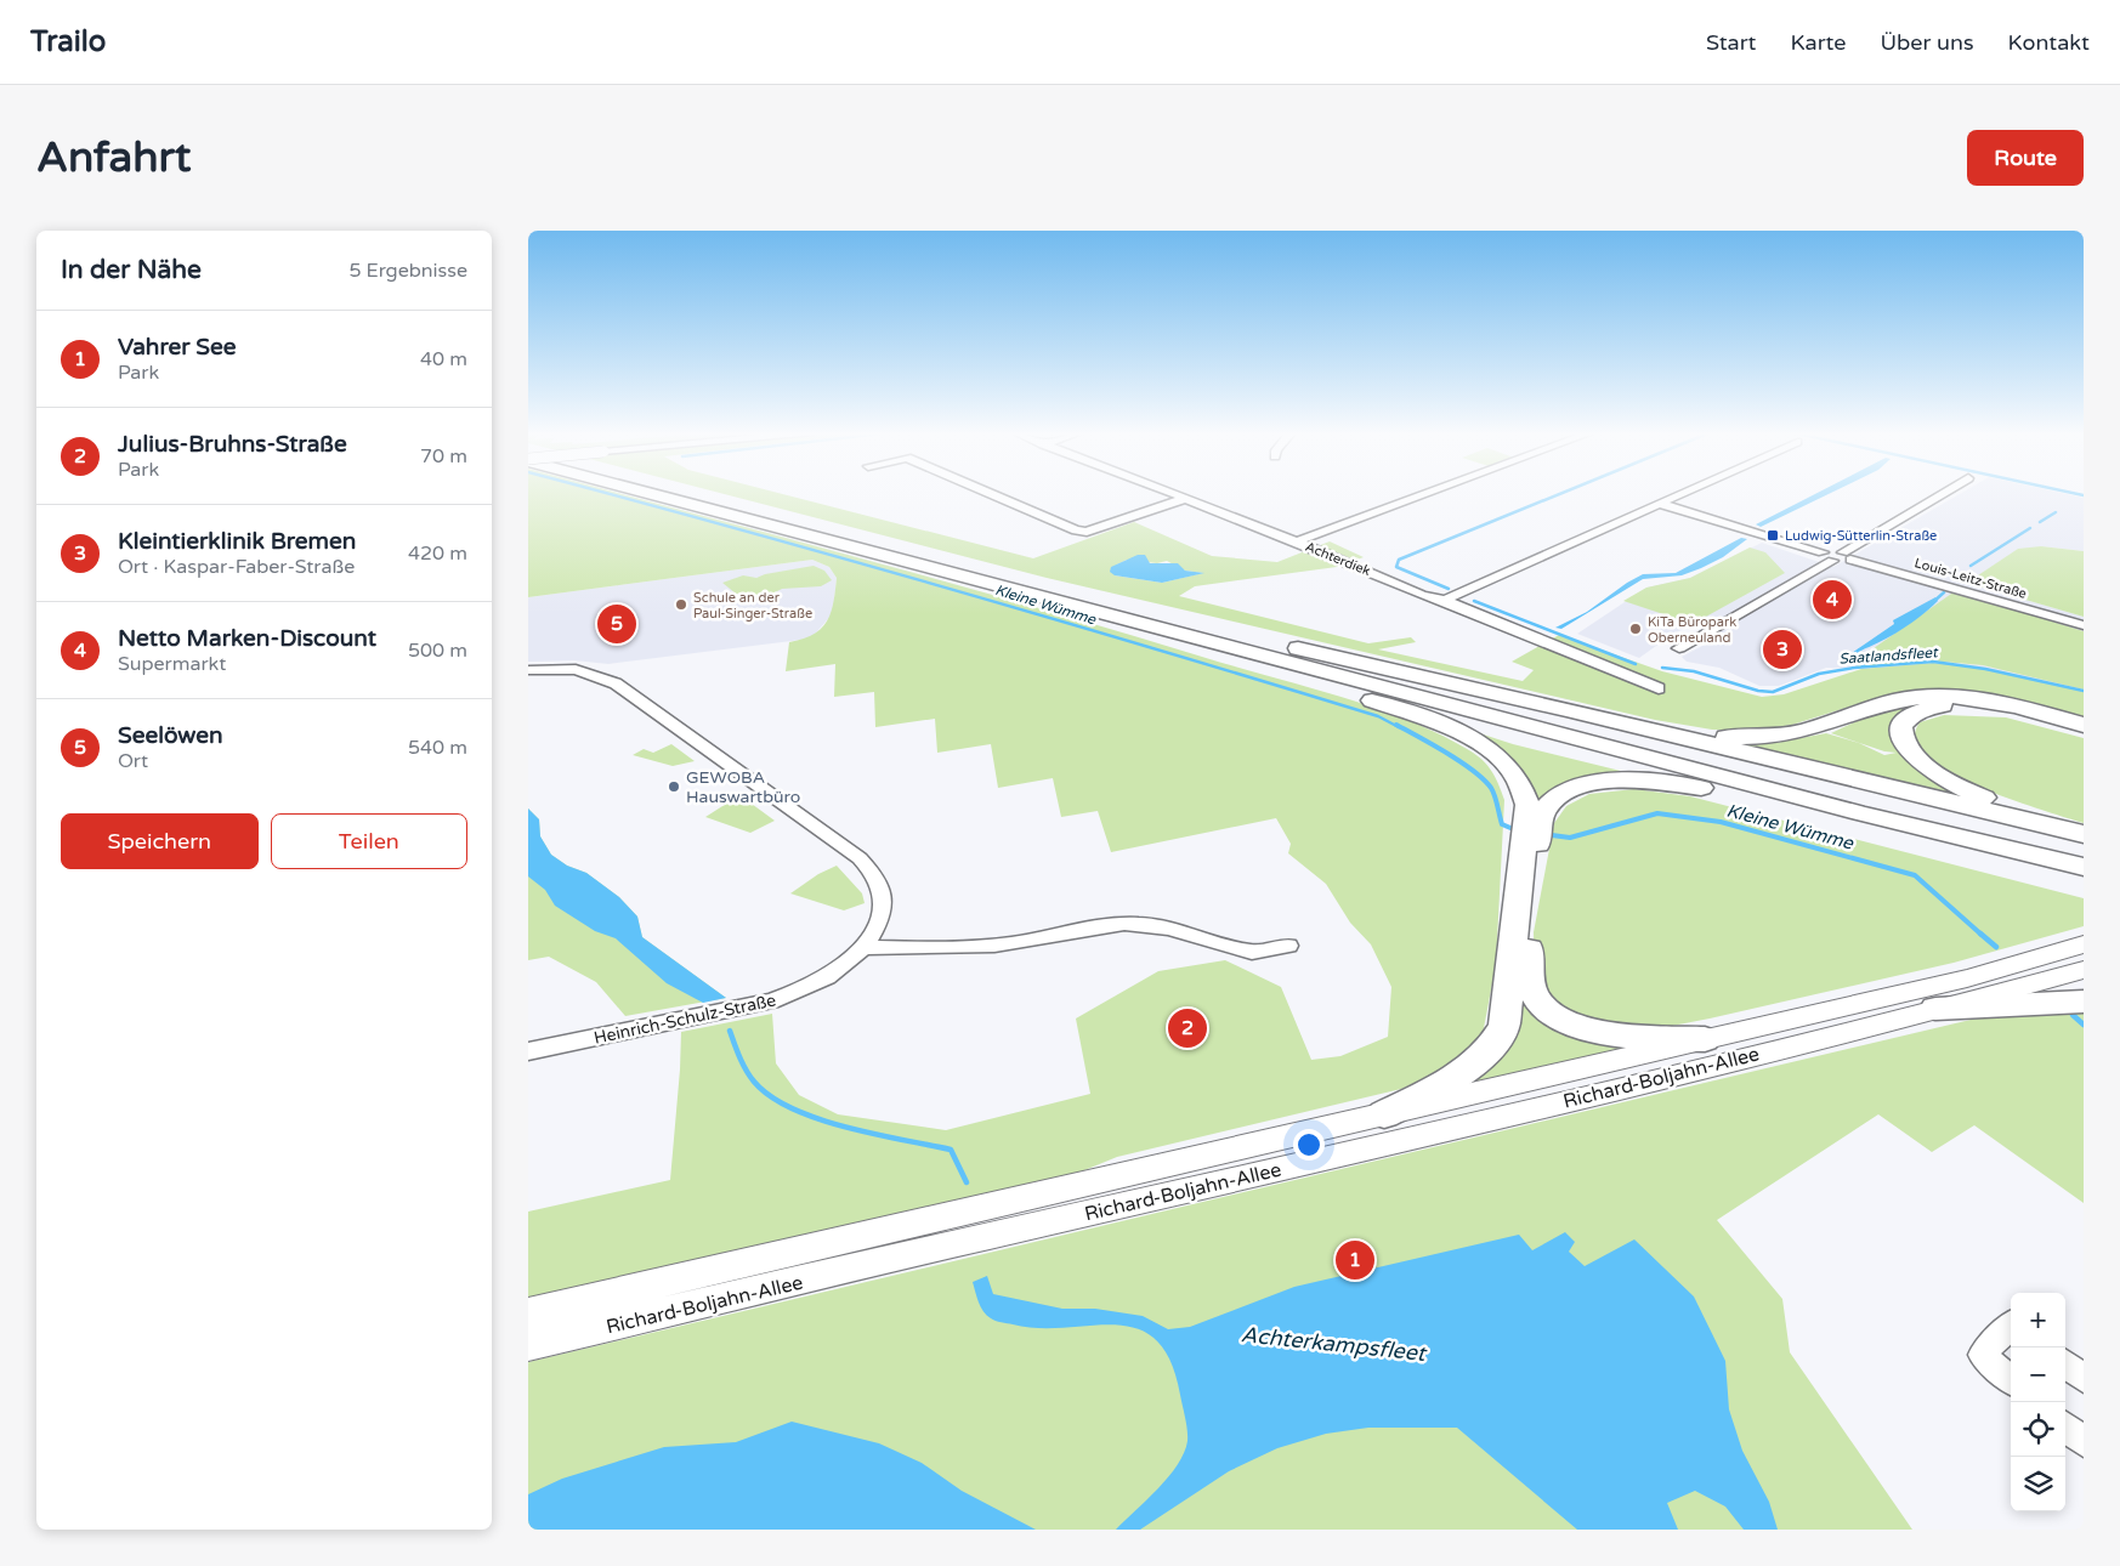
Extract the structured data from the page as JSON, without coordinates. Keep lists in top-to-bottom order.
{
  "streets": {
    "main road": ["Richard-Boljahn-Allee"],
    "street": ["Achterdiek", "Louis-Leitz-Straße", "Heinrich-Schulz-Straße"]
  },
  "water": ["Kleine Wümme", "Saatlandsfleet", "Achterkampsfleet"],
  "places": {
    "transit": ["Ludwig-Sütterlin-Straße"],
    "other": ["Schule an der Paul-Singer-Straße", "KiTa Büropark Oberneuland", "GEWOBA Hauswartbüro"]
  },
  "page": {
    "header": "Trailo",
    "nav": [
      "Start",
      "Karte",
      "Über uns",
      "Kontakt"
    ],
    "buttons": [
      "Route",
      ["Speichern", "Teilen"]
    ],
    "title": "Anfahrt",
    "heading": ["In der Nähe", "5 Ergebnisse"],
    "list": [
      {
        "mark": "1",
        "name": "Vahrer See",
        "note": "Park",
        "value": "40 m"
      },
      {
        "mark": "2",
        "name": "Julius-Bruhns-Straße",
        "note": "Park",
        "value": "70 m"
      },
      {
        "mark": "3",
        "name": "Kleintierklinik Bremen",
        "note": "Ort · Kaspar-Faber-Straße",
        "value": "420 m"
      },
      {
        "mark": "4",
        "name": "Netto Marken-Discount",
        "note": "Supermarkt",
        "value": "500 m"
      },
      {
        "mark": "5",
        "name": "Seelöwen",
        "note": "Ort",
        "value": "540 m"
      }
    ],
    "pins": [
      "4",
      "5",
      "3",
      "2",
      "1"
    ],
    "map_buttons": ["+", "−"]
  }
}
